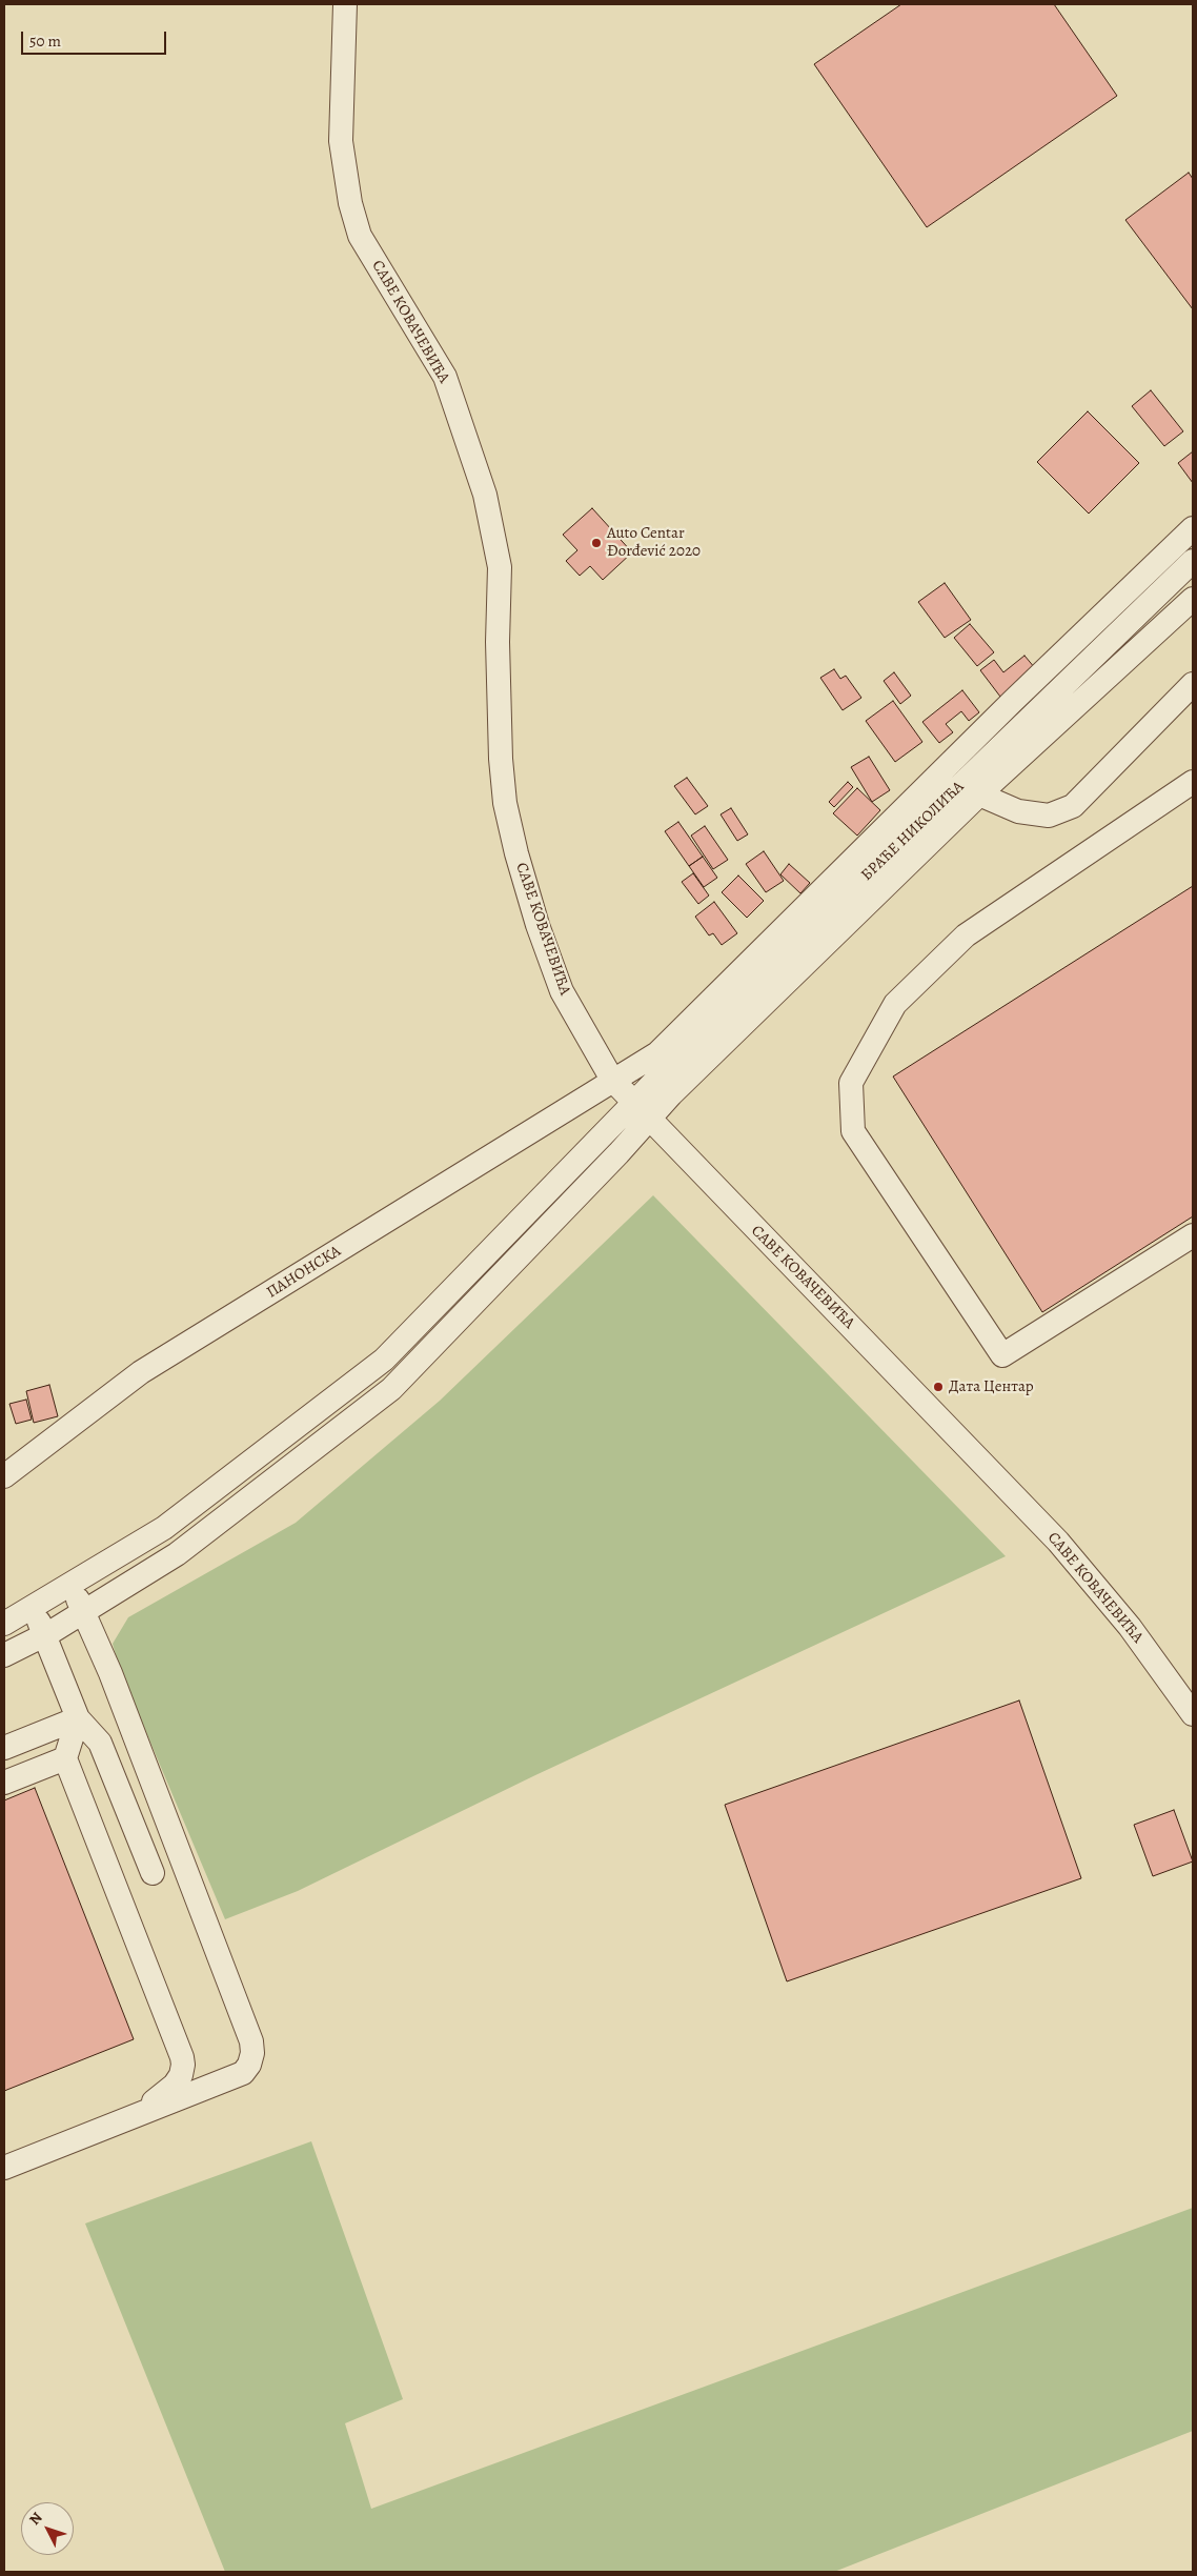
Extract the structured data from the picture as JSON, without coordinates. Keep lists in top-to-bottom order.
{
  "streets": {
    "street": ["САВЕ КОВАЧЕВИЋА", "БРАЋЕ НИКОЛИЋА", "ПАНОНСКА"]
  },
  "crossings": [
    ["САВЕ КОВАЧЕВИЋА", "БРАЋЕ НИКОЛИЋА"],
    ["САВЕ КОВАЧЕВИЋА", "ПАНОНСКА"]
  ],
  "places": ["Auto Centar Đorđević 2020", "Дата Центар"],
  "scale_bar": "50 m",
  "north": "top left"
}
